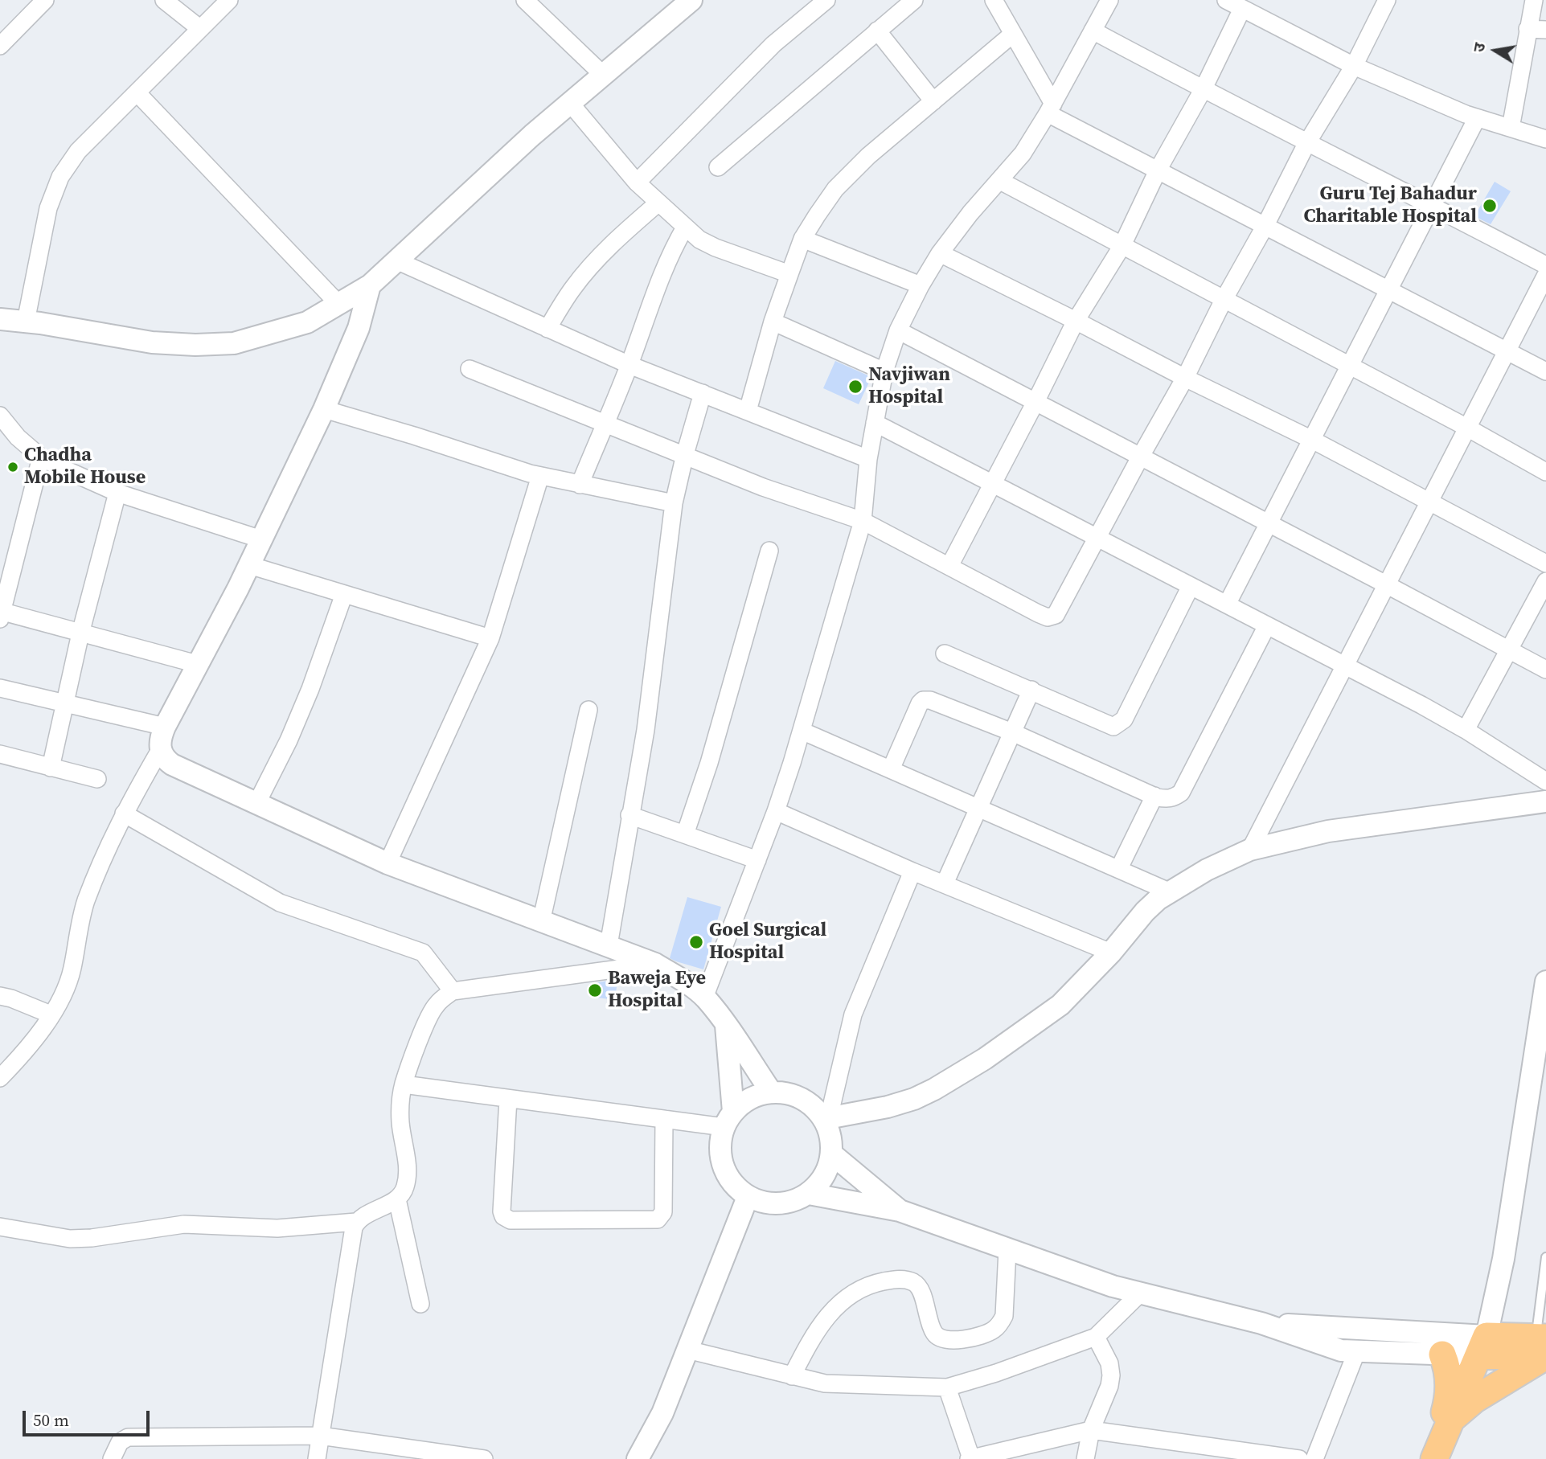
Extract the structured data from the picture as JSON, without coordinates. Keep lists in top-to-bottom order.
{
  "places": [
    "Guru Tej Bahadur Charitable Hospital",
    "Navjiwan Hospital",
    "Chadha Mobile House",
    "Goel Surgical Hospital",
    "Baweja Eye Hospital"
  ],
  "scale_bar": "50 m",
  "north": "left"
}
